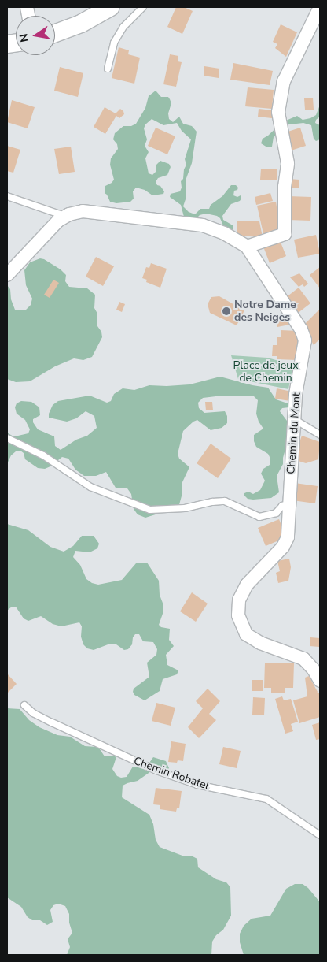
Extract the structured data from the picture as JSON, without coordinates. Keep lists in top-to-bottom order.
{
  "streets": {
    "street": ["Chemin du Mont"],
    "lane": ["Chemin Robatel"]
  },
  "parks": ["Place de jeux de Chemin"],
  "places": ["Notre Dame des Neiges"],
  "north": "left"
}
